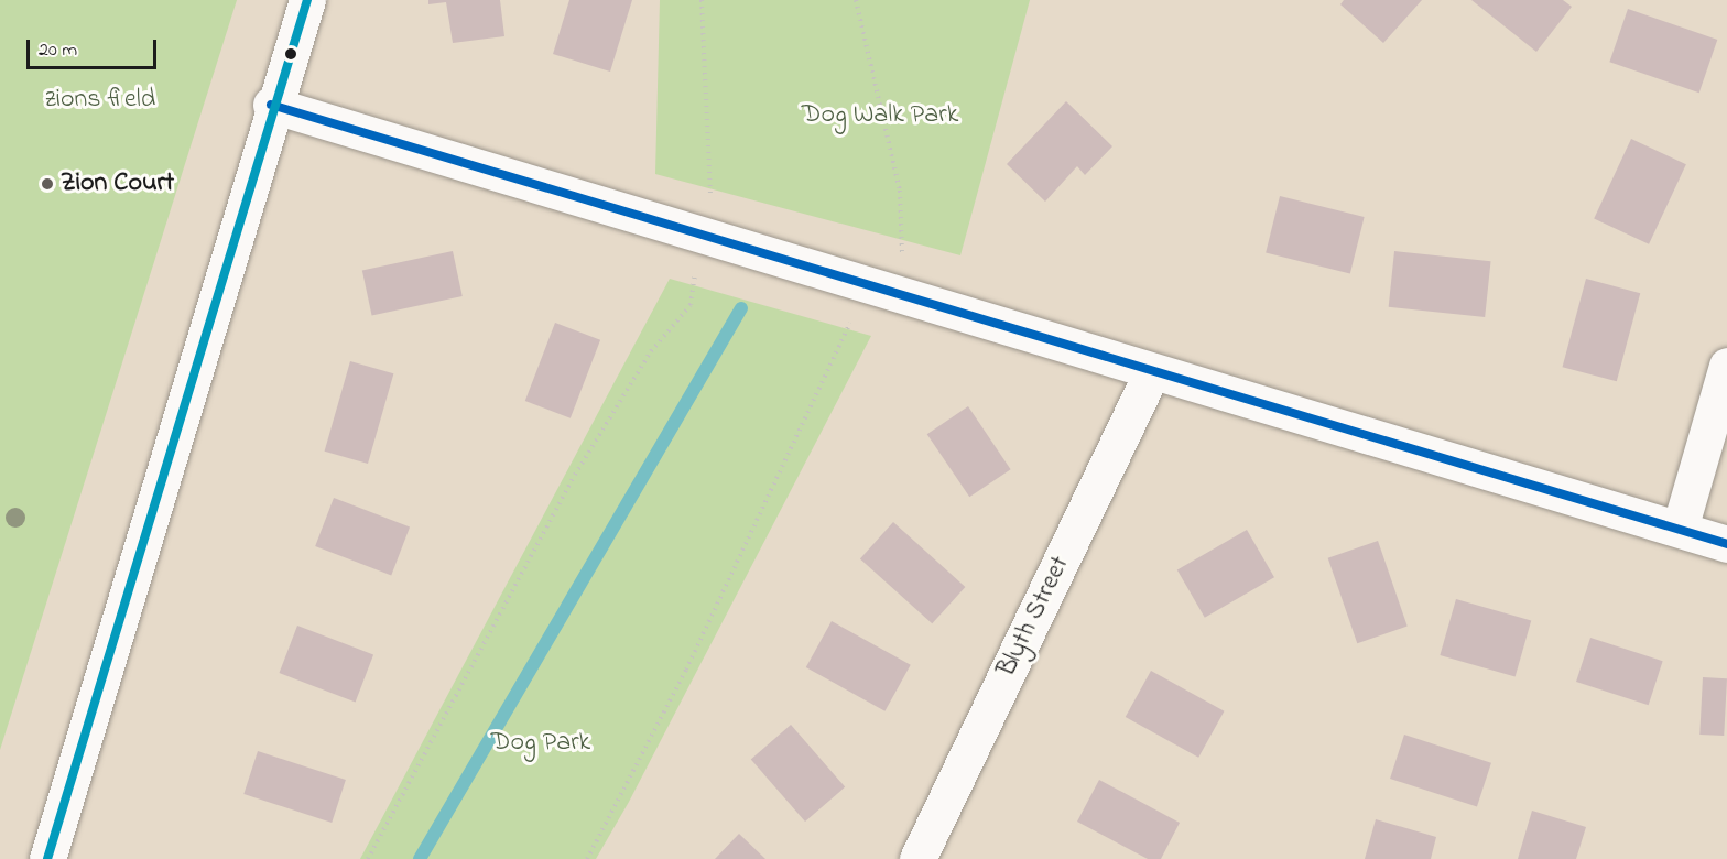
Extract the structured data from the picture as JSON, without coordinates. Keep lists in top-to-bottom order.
{
  "streets": {
    "street": ["Blyth Street"]
  },
  "parks": ["zions field", "Dog Walk Park", "Dog Park"],
  "places": ["Zion Court"],
  "scale_bar": "20 m"
}
